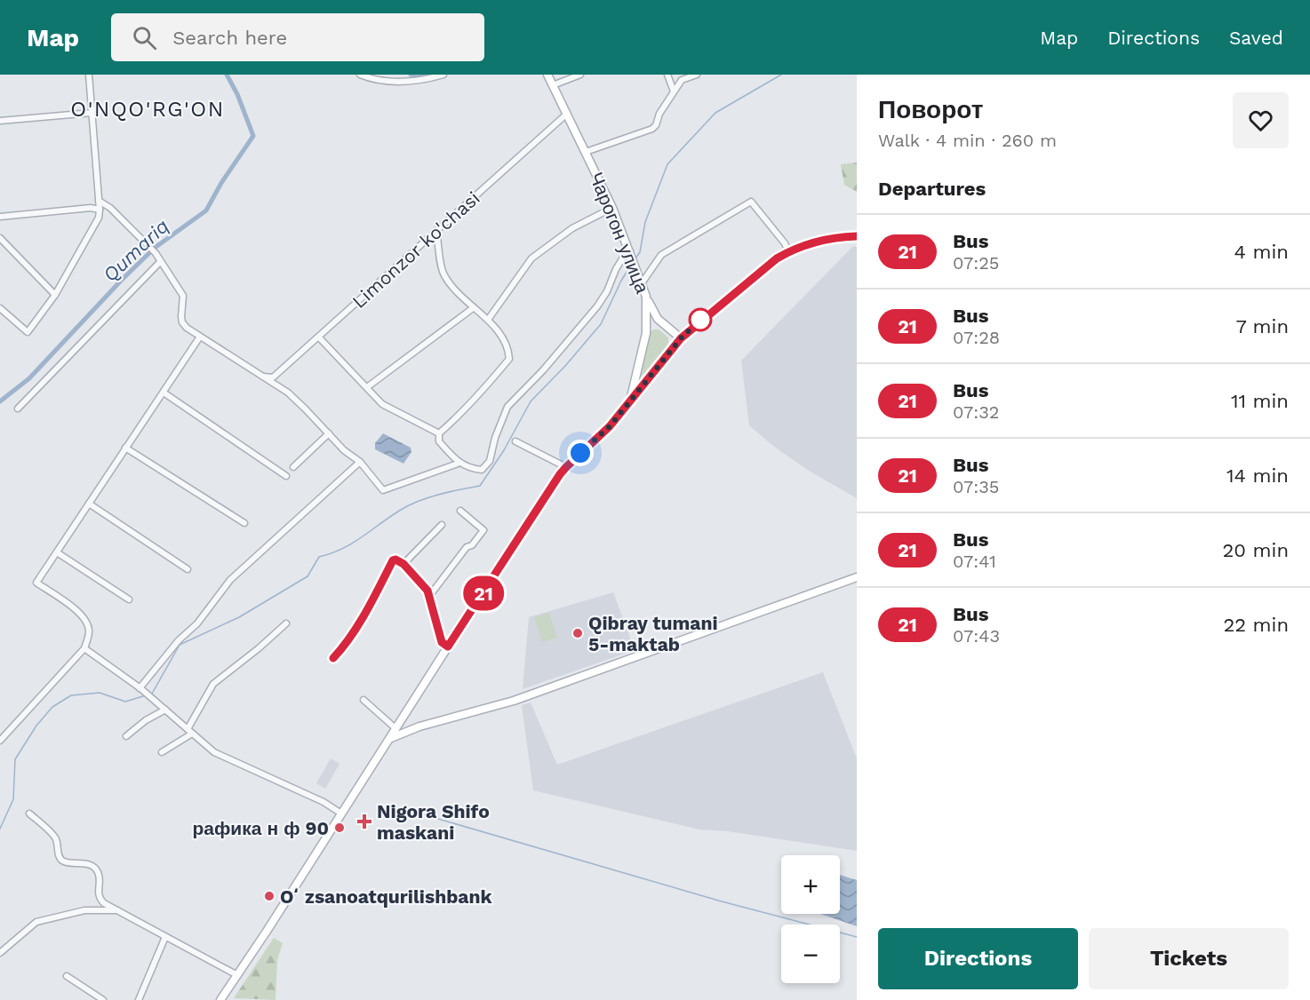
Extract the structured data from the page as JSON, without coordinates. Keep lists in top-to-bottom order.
{
  "streets": {
    "main road": ["Чарогон улица"],
    "street": ["Limonzor ko'chasi"]
  },
  "crossings": [
    ["Чарогон улица", "Limonzor ko'chasi"]
  ],
  "districts": ["O'NQO'RG'ON"],
  "water": ["Qumariq"],
  "places": {
    "other": ["Qibray tumani 5-maktab", "рафика н ф 90", "Oʻzsanoatqurilishbank"],
    "health": ["Nigora Shifo maskani"]
  },
  "lines": ["bus line 21"],
  "page": {
    "header": "Map",
    "search": "Search here",
    "nav": ["Map", "Directions", "Saved"],
    "on_map": "21",
    "heading": [
      ["Поворот", "Walk · 4 min · 260 m"],
      "Departures"
    ],
    "list": [
      {
        "mark": "21",
        "name": "Bus",
        "note": "07:25",
        "value": "4 min"
      },
      {
        "mark": "21",
        "name": "Bus",
        "note": "07:28",
        "value": "7 min"
      },
      {
        "mark": "21",
        "name": "Bus",
        "note": "07:32",
        "value": "11 min"
      },
      {
        "mark": "21",
        "name": "Bus",
        "note": "07:35",
        "value": "14 min"
      },
      {
        "mark": "21",
        "name": "Bus",
        "note": "07:41",
        "value": "20 min"
      },
      {
        "mark": "21",
        "name": "Bus",
        "note": "07:43",
        "value": "22 min"
      }
    ],
    "map_buttons": ["+", "−"],
    "buttons": ["Directions", "Tickets"]
  }
}
